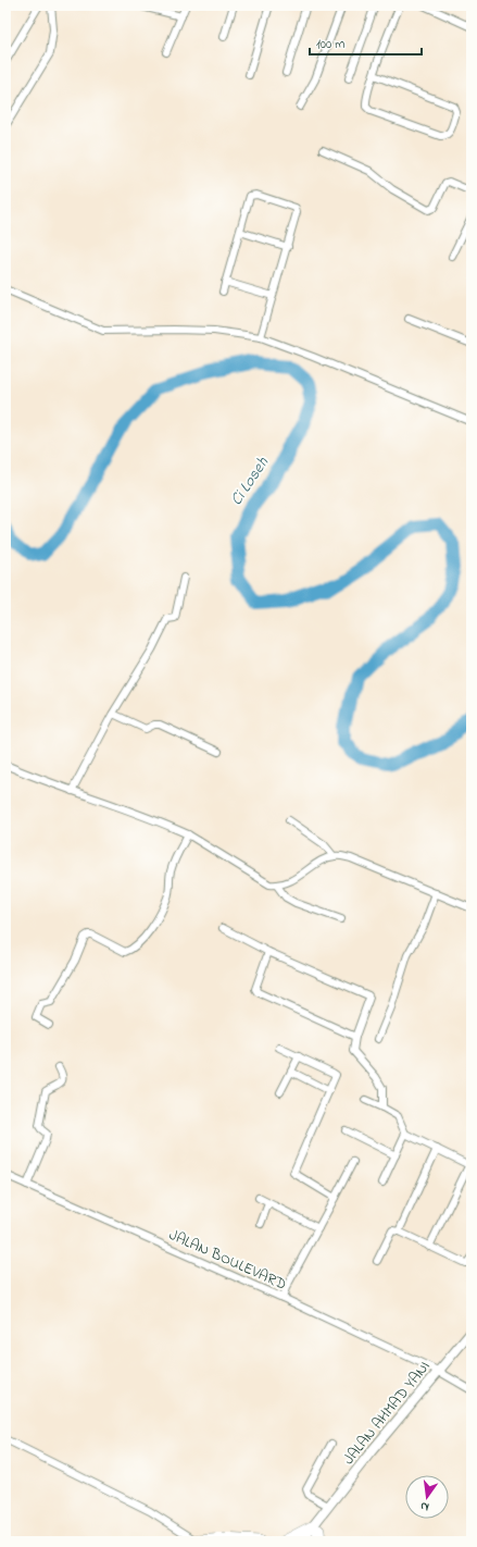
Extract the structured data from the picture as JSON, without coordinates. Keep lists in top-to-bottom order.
{
  "streets": {
    "street": ["JALAN BOULEVARD", "JALAN AHMAD YANI"]
  },
  "crossings": [
    ["JALAN BOULEVARD", "JALAN AHMAD YANI"]
  ],
  "water": ["Ci Loseh"],
  "scale_bar": "100 m",
  "north": "bottom"
}
